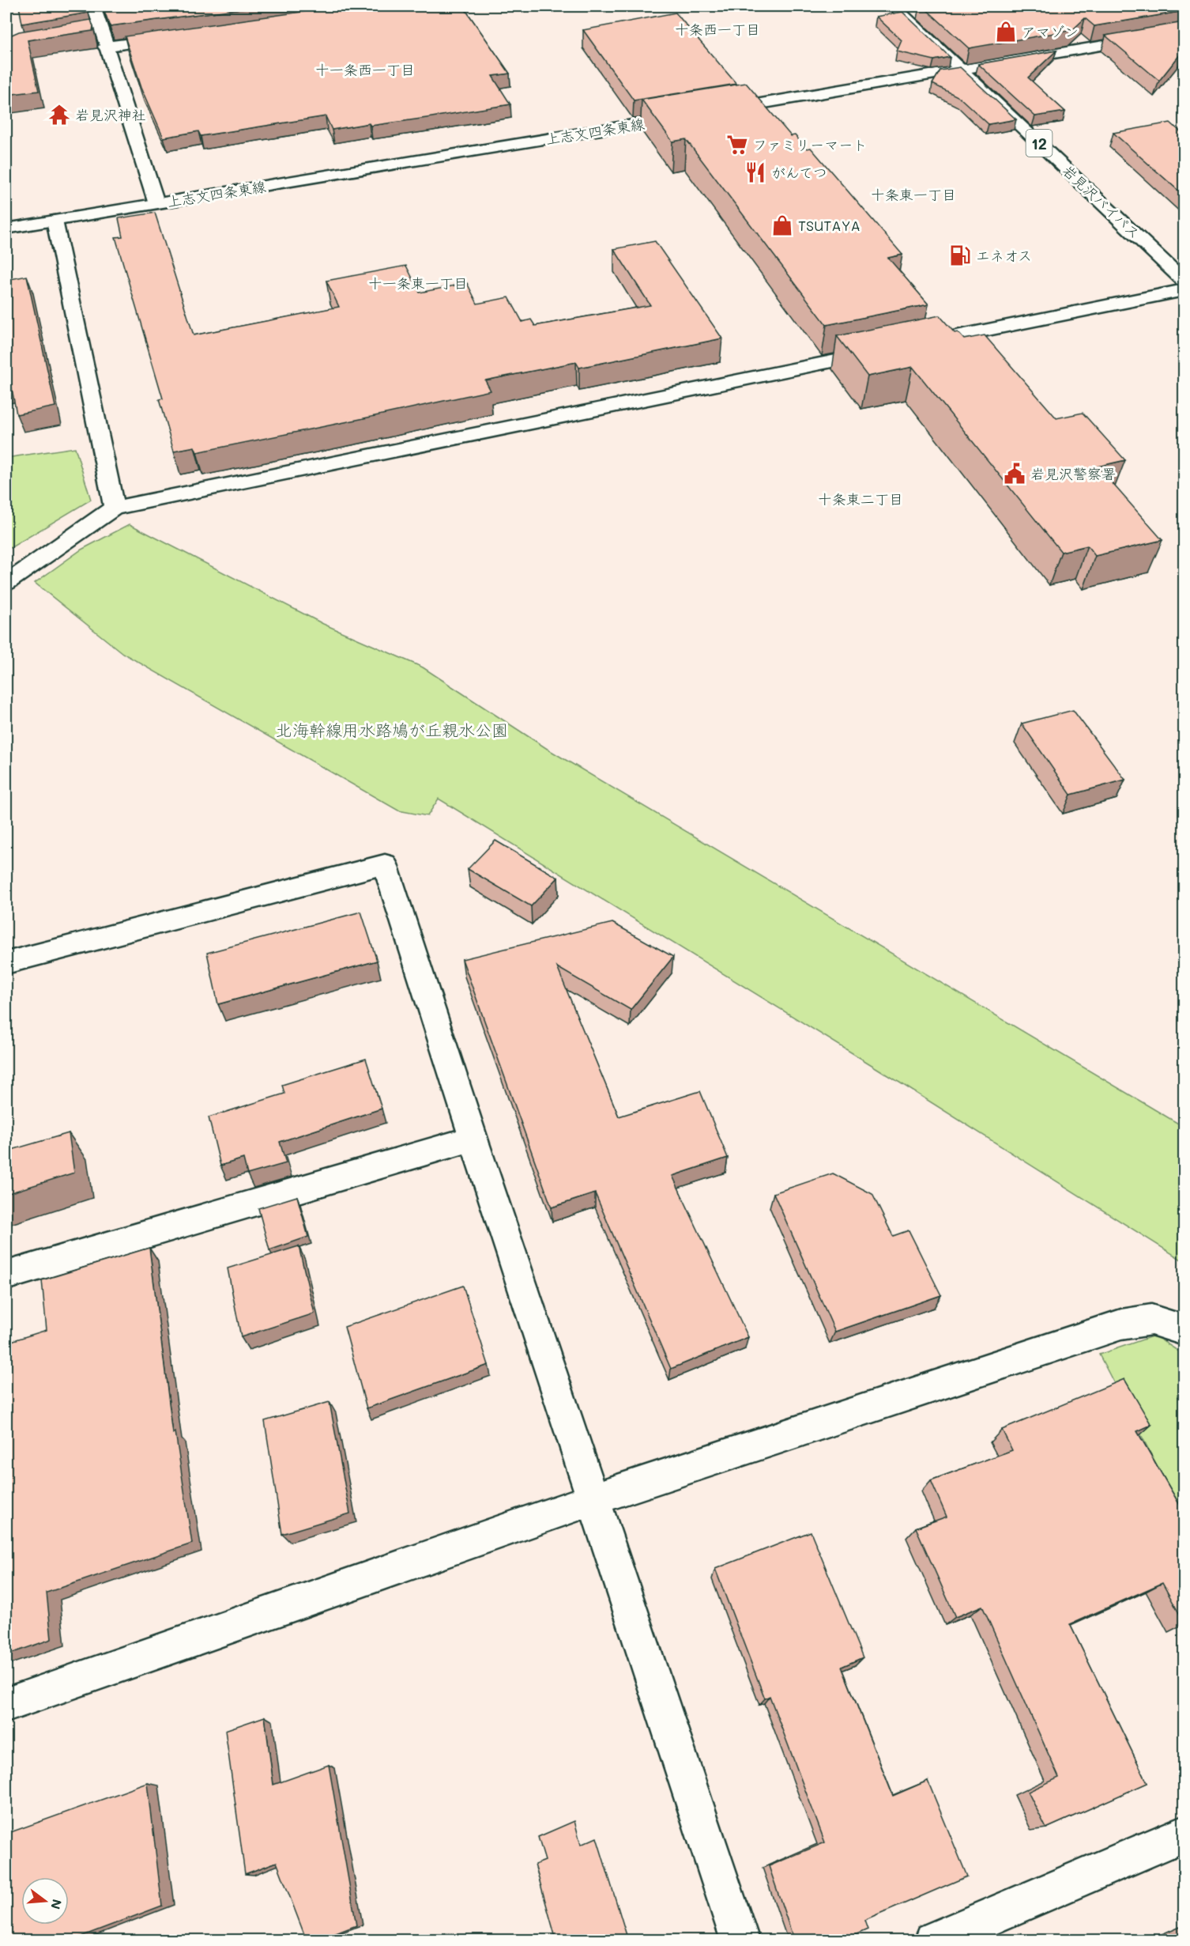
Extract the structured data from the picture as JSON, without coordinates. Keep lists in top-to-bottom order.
{
  "streets": {
    "main road": ["上志文四条東線", "12", "岩見沢バイパス"]
  },
  "districts": [
    "十条西一丁目",
    "十一条西一丁目",
    "十条東一丁目",
    "十一条東一丁目",
    "十条東二丁目"
  ],
  "parks": ["北海幹線用水路鳩が丘親水公園"],
  "places": {
    "shop": ["アマゾン", "TSUTAYA"],
    "temple": ["岩見沢神社"],
    "supermarket": ["ファミリーマート"],
    "restaurant": ["がんてつ"],
    "fuel station": ["エネオス"],
    "public building": ["岩見沢警察署"]
  },
  "north": "right"
}
